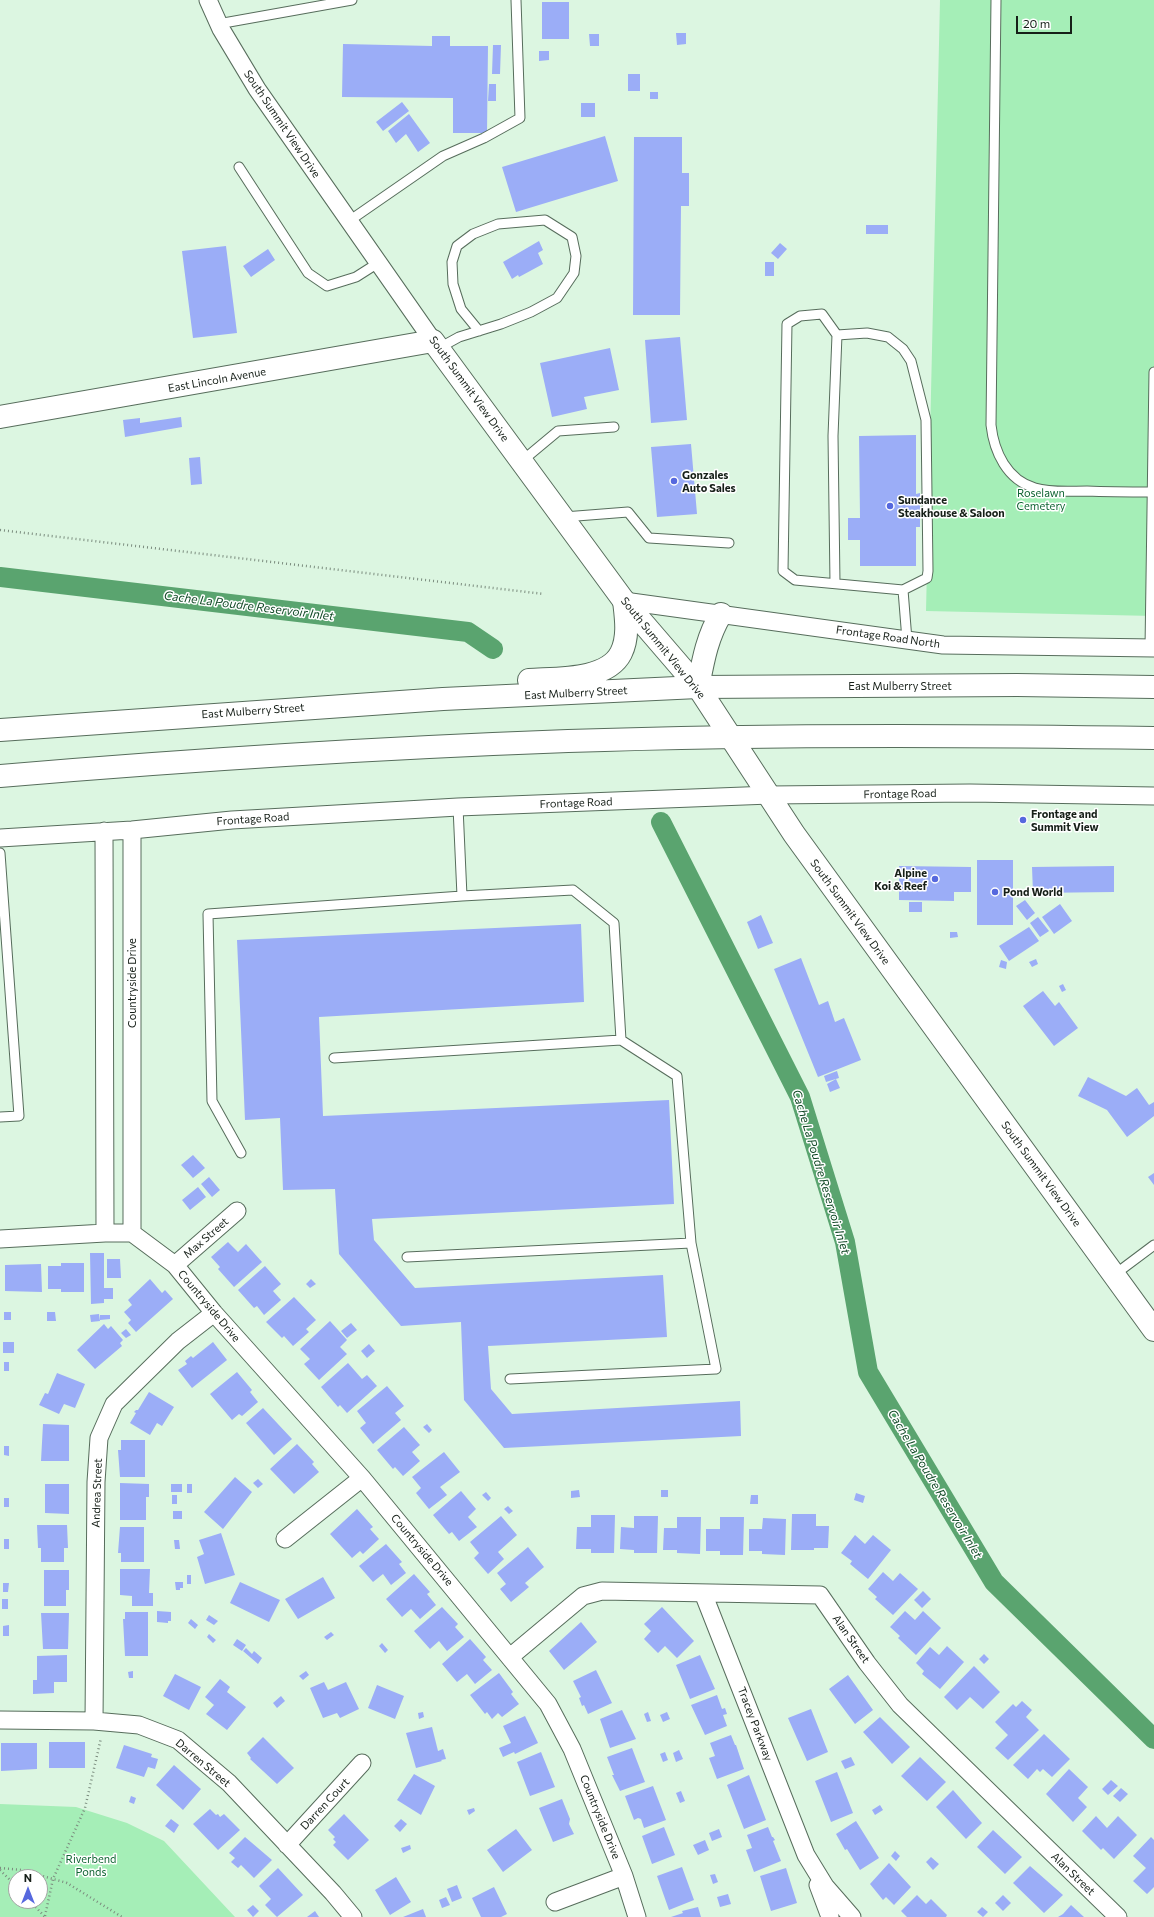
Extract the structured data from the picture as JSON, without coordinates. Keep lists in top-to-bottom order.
{
  "streets": {
    "main road": ["South Summit View Drive", "East Lincoln Avenue", "East Mulberry Street"],
    "street": [
      "Frontage Road North",
      "Frontage Road",
      "Countryside Drive",
      "Max Street",
      "Andrea Street",
      "Alan Street",
      "Tracey Parkway",
      "Darren Street",
      "Darren Court"
    ]
  },
  "crossings": [
    ["South Summit View Drive", "East Lincoln Avenue"],
    ["South Summit View Drive", "Frontage Road North"],
    ["South Summit View Drive", "East Mulberry Street"],
    ["South Summit View Drive", "Frontage Road"],
    ["Frontage Road", "Countryside Drive"],
    ["Countryside Drive", "Max Street"],
    ["Countryside Drive", "Andrea Street"],
    ["Countryside Drive", "Alan Street"],
    ["Andrea Street", "Darren Street"],
    ["Alan Street", "Tracey Parkway"],
    ["Darren Street", "Darren Court"]
  ],
  "water": ["Cache La Poudre Reservoir Inlet"],
  "parks": ["Roselawn Cemetery", "Riverbend Ponds"],
  "places": [
    "Gonzales Auto Sales",
    "Sundance Steakhouse & Saloon",
    "Frontage and Summit View",
    "Alpine Koi & Reef",
    "Pond World"
  ],
  "scale_bar": "20 m",
  "north": "top"
}
